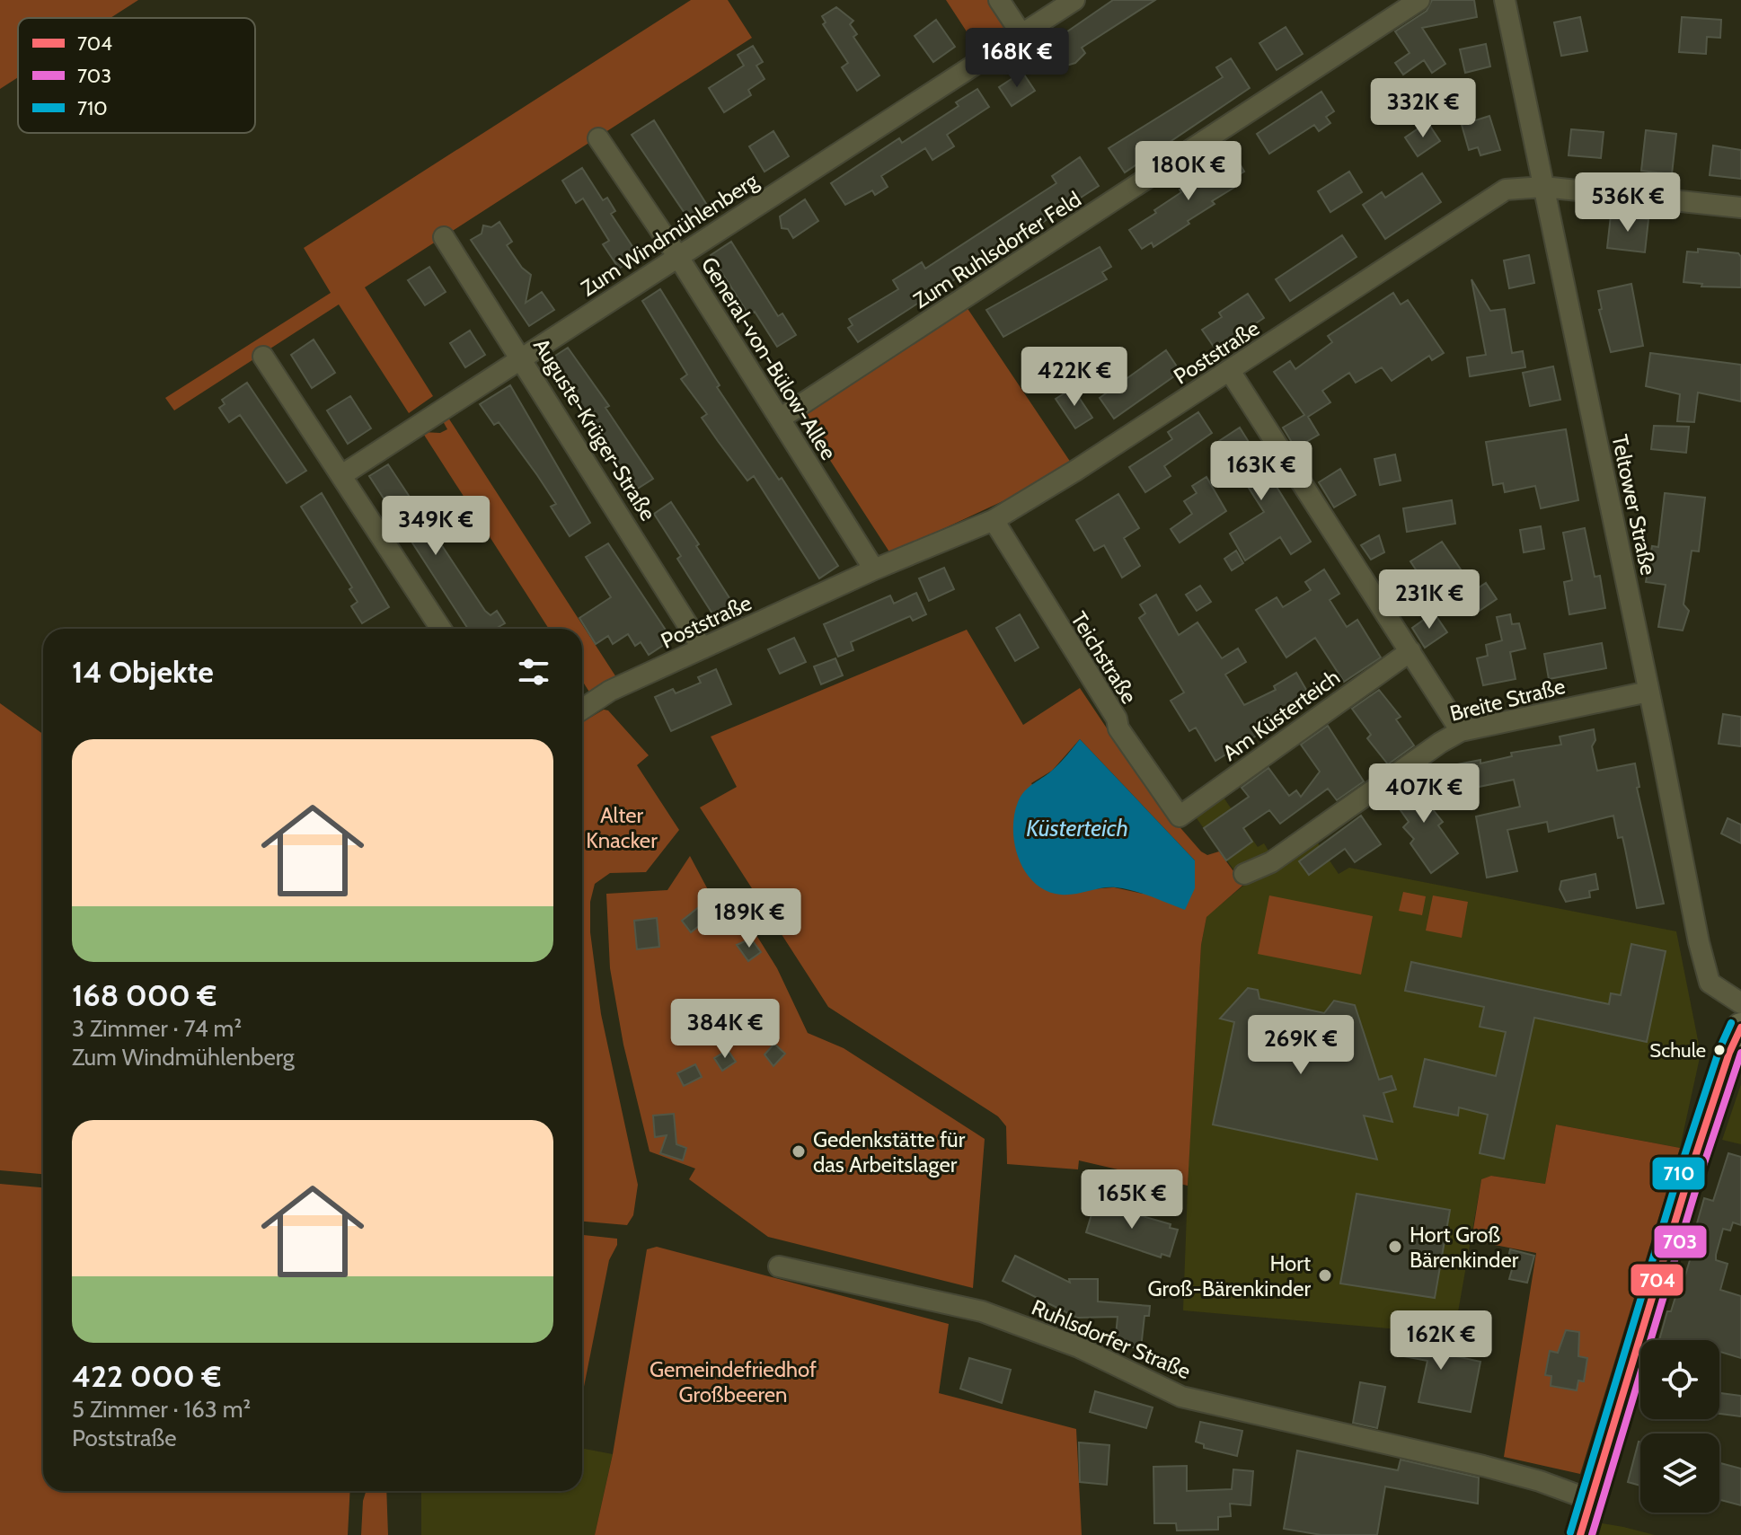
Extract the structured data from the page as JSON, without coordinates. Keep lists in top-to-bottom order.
{
  "streets": {
    "street": [
      "Zum Windmühlenberg",
      "Zum Ruhlsdorfer Feld",
      "Poststraße",
      "General-von-Bülow-Allee",
      "Auguste-Krüger-Straße",
      "Teltower Straße",
      "Teichstraße",
      "Breite Straße",
      "Am Küsterteich",
      "Ruhlsdorfer Straße"
    ]
  },
  "crossings": [
    ["Zum Windmühlenberg", "General-von-Bülow-Allee"],
    ["Zum Windmühlenberg", "Auguste-Krüger-Straße"],
    ["Zum Ruhlsdorfer Feld", "General-von-Bülow-Allee"],
    ["Poststraße", "General-von-Bülow-Allee"],
    ["Poststraße", "Auguste-Krüger-Straße"],
    ["Poststraße", "Teltower Straße"],
    ["Poststraße", "Teichstraße"],
    ["Teltower Straße", "Breite Straße"],
    ["Teichstraße", "Am Küsterteich"]
  ],
  "water": ["Küsterteich"],
  "parks": ["Alter Knacker", "Gemeindefriedhof Großbeeren"],
  "places": [
    "Schule",
    "Gedenkstätte für das Arbeitslager",
    "Hort Groß Bärenkinder",
    "Hort Groß-Bärenkinder"
  ],
  "lines": ["transit line 710", "transit line 704", "transit line 703"],
  "legend": ["704", "703", "710"],
  "page": {
    "price": [
      "168K €",
      "332K €",
      "180K €",
      "536K €",
      "422K €",
      "163K €",
      "349K €",
      "231K €",
      "407K €",
      "189K €",
      "384K €",
      "269K €",
      "165K €",
      "162K €"
    ],
    "heading": "14 Objekte",
    "list": [
      {
        "name": "168 000 €",
        "note": "3 Zimmer · 74 m² · Zum Windmühlenberg"
      },
      {
        "name": "422 000 €",
        "note": "5 Zimmer · 163 m² · Poststraße"
      }
    ]
  }
}
